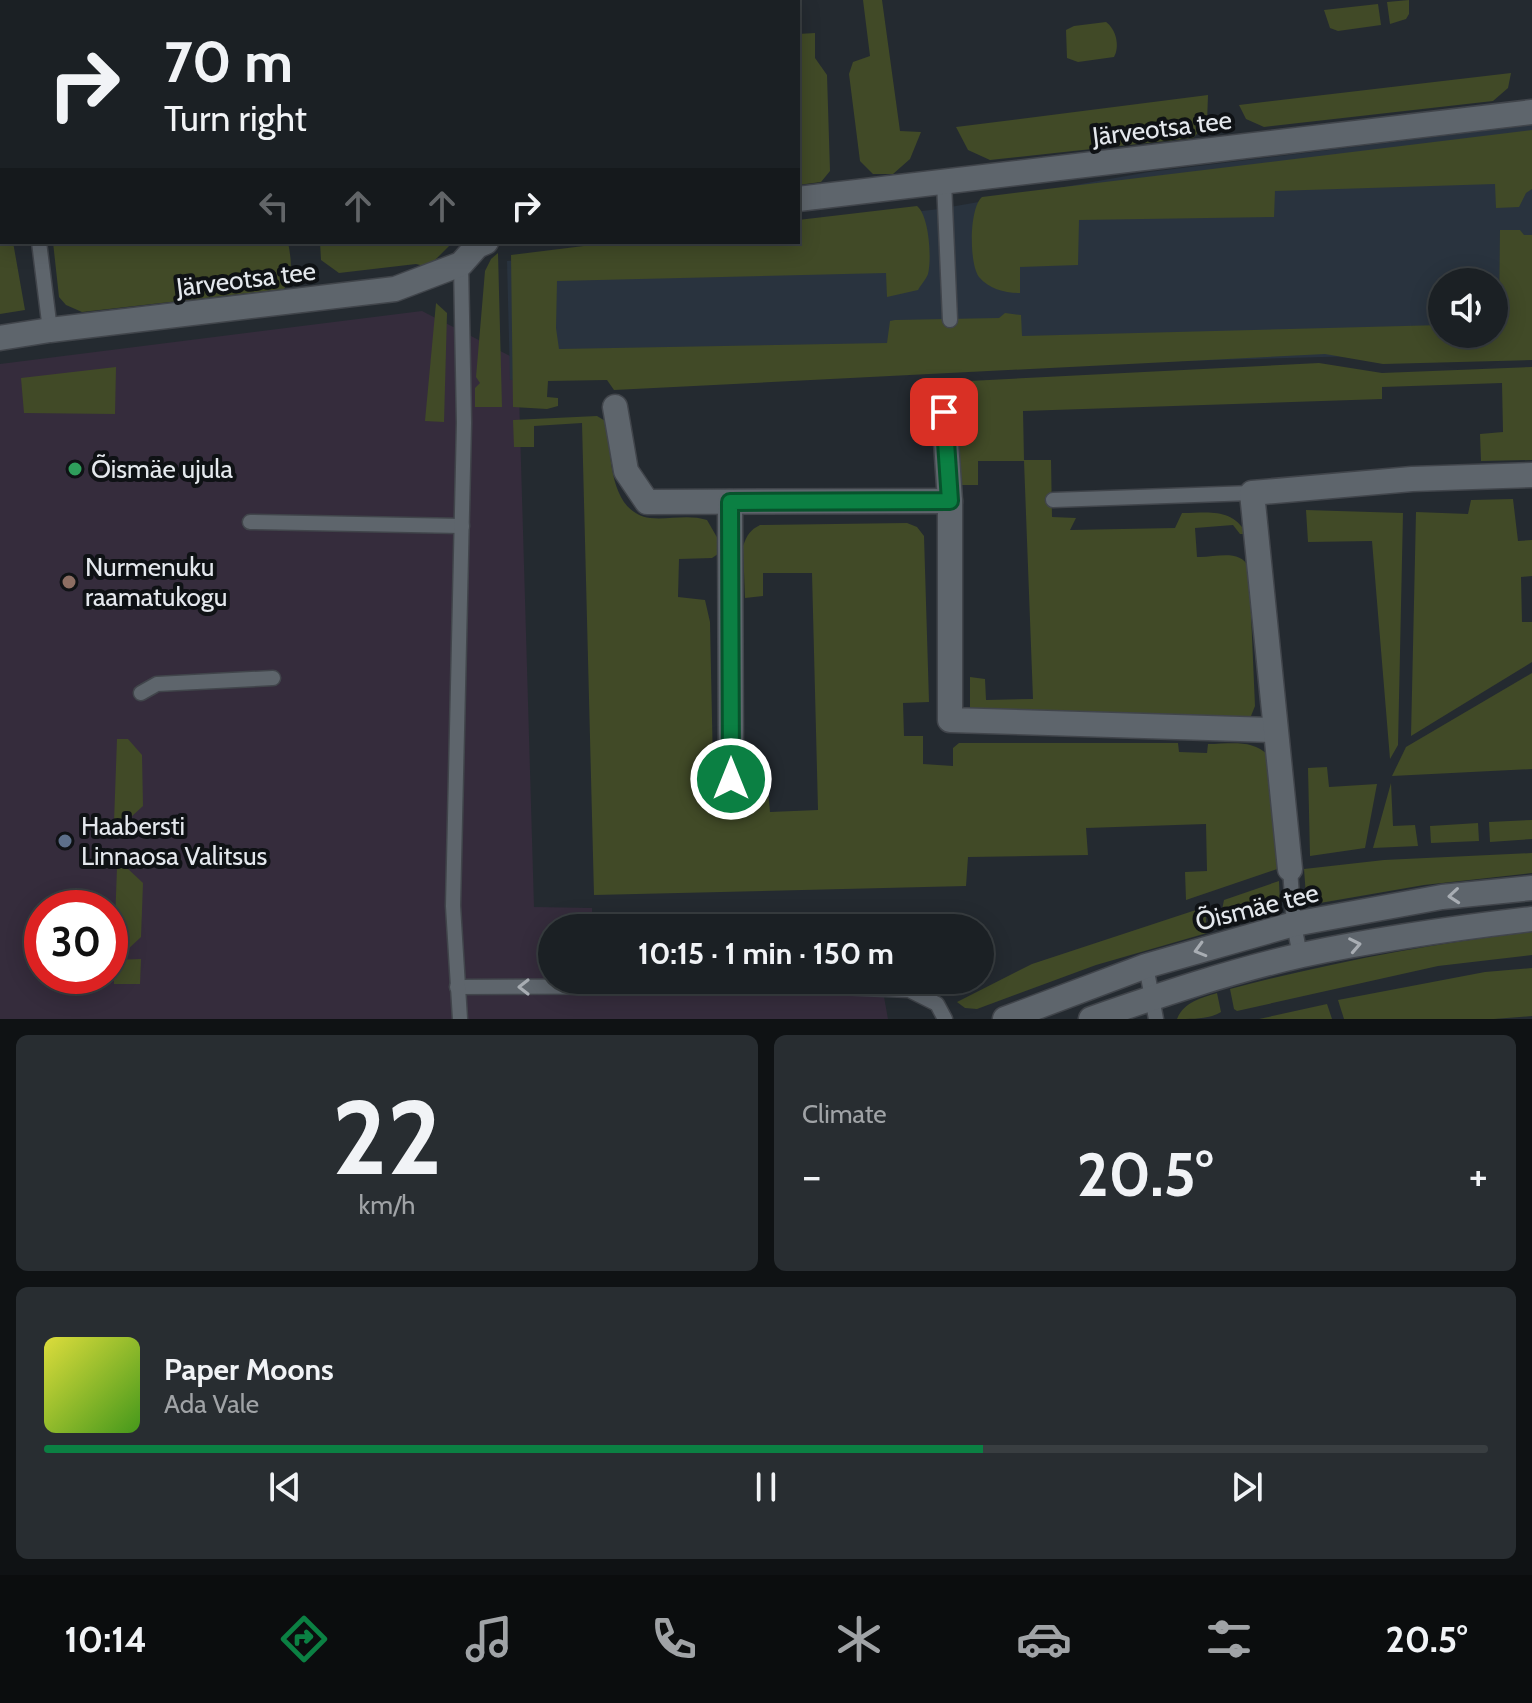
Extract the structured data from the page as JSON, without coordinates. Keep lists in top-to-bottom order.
{
  "streets": {
    "street": ["Järveotsa tee", "Õismäe tee"]
  },
  "places": ["Õismäe ujula", "Nurmenuku raamatukogu", "Haabersti Linnaosa Valitsus"],
  "page": {
    "turn": ["70 m", "Turn right"],
    "limit": "30",
    "trip": "10:15 · 1 min · 150 m",
    "tile": [
      ["22", "km/h"],
      "Climate"
    ],
    "heat": ["−", "20.5°", "+"],
    "song": ["Paper Moons", "Ada Vale"],
    "tabs": ["10:14", "20.5°"]
  }
}
